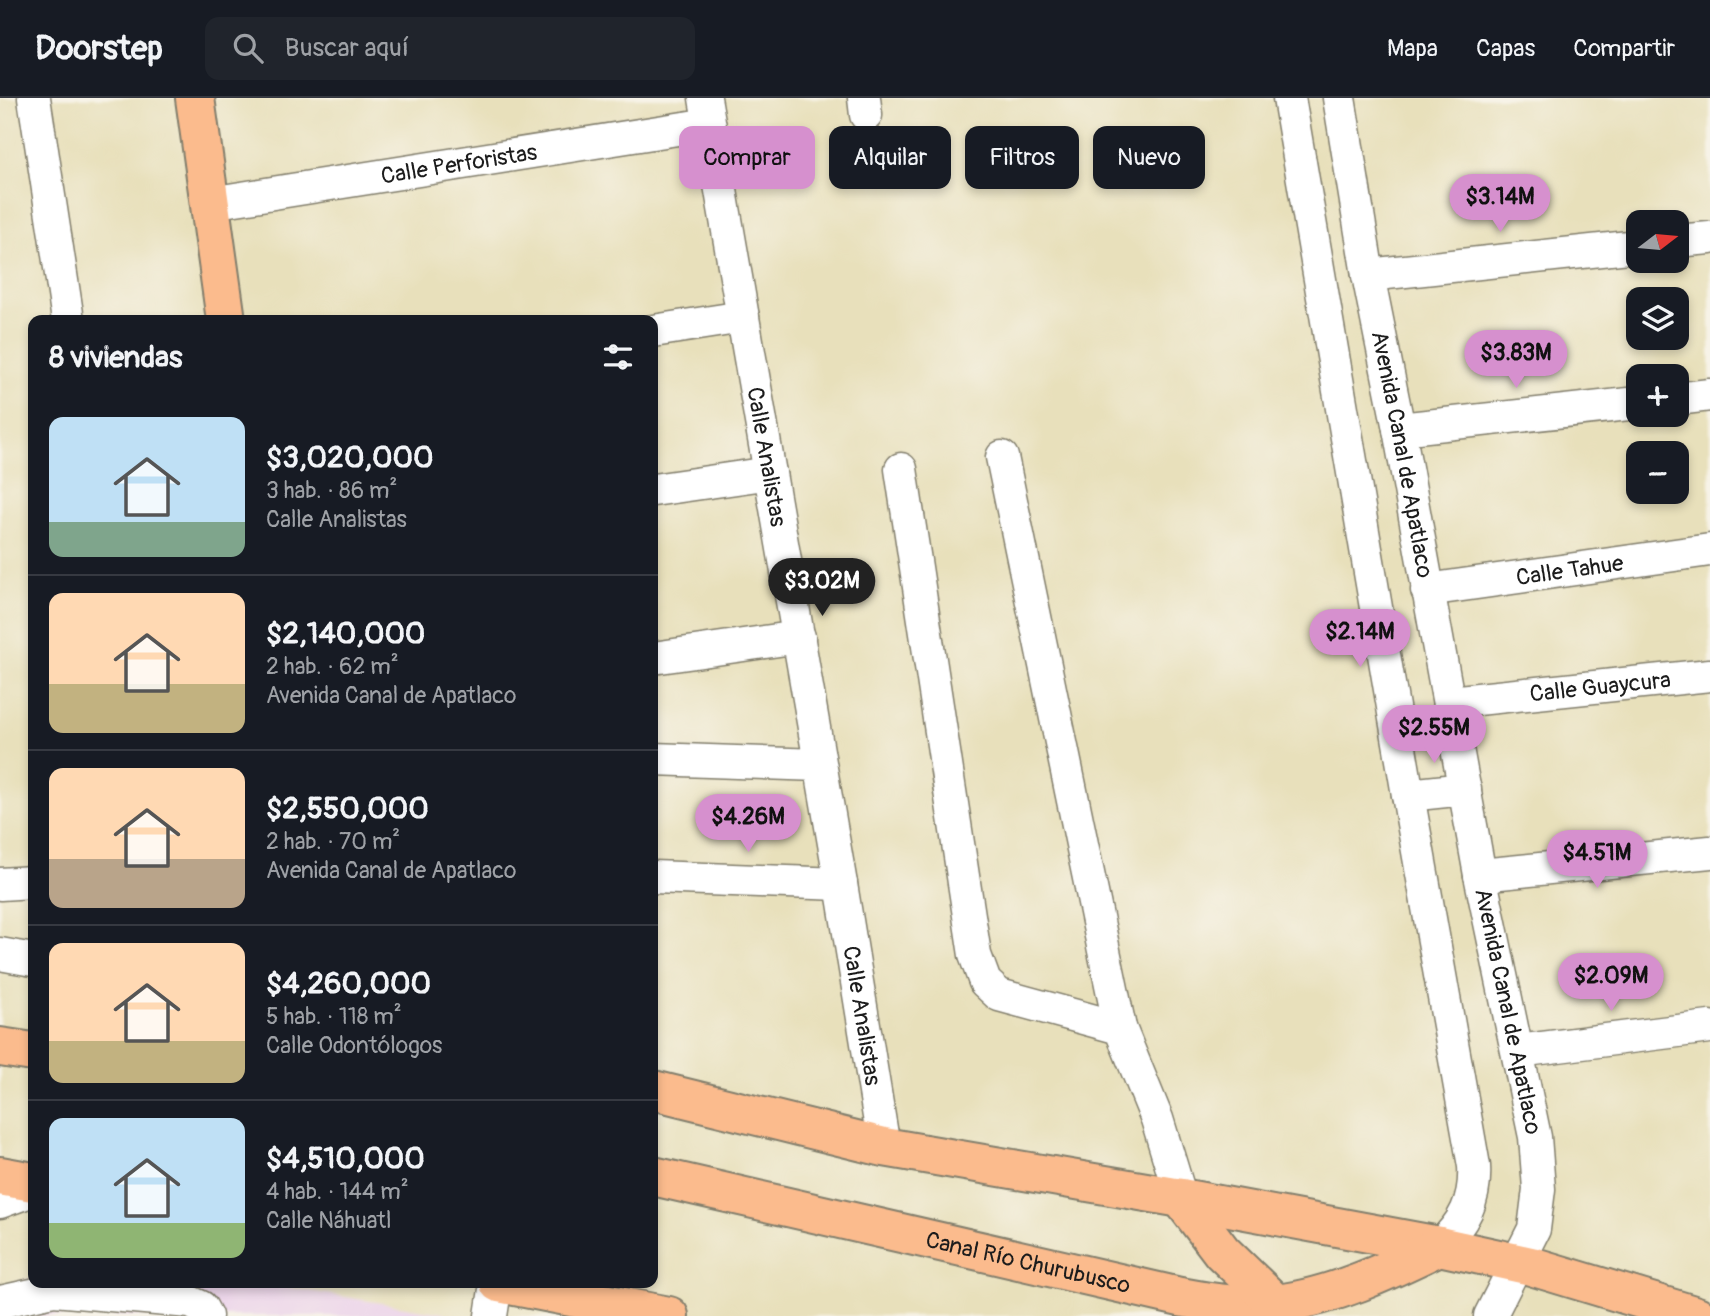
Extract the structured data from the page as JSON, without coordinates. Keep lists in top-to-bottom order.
{
  "streets": {
    "main road": ["Canal Río Churubusco"],
    "street": [
      "Calle Perforistas",
      "Avenida Canal de Apatlaco",
      "Calle Analistas",
      "Calle Tahue",
      "Calle Guaycura"
    ]
  },
  "crossings": [
    ["Calle Perforistas", "Calle Analistas"],
    ["Avenida Canal de Apatlaco", "Calle Tahue"],
    ["Avenida Canal de Apatlaco", "Calle Guaycura"]
  ],
  "north": "right",
  "page": {
    "header": "Doorstep",
    "search": "Buscar aquí",
    "nav": ["Mapa", "Capas", "Compartir"],
    "chip": [
      "Comprar",
      "Alquilar",
      "Filtros",
      "Nuevo"
    ],
    "price": [
      "$3.14M",
      "$3.83M",
      "$3.02M",
      "$2.14M",
      "$2.55M",
      "$4.26M",
      "$4.51M",
      "$2.09M"
    ],
    "map_buttons": ["+", "−"],
    "heading": "8 viviendas",
    "list": [
      {
        "name": "$3,020,000",
        "note": "3 hab. · 86 m² · Calle Analistas"
      },
      {
        "name": "$2,140,000",
        "note": "2 hab. · 62 m² · Avenida Canal de Apatlaco"
      },
      {
        "name": "$2,550,000",
        "note": "2 hab. · 70 m² · Avenida Canal de Apatlaco"
      },
      {
        "name": "$4,260,000",
        "note": "5 hab. · 118 m² · Calle Odontólogos"
      },
      {
        "name": "$4,510,000",
        "note": "4 hab. · 144 m² · Calle Náhuatl"
      }
    ]
  }
}
